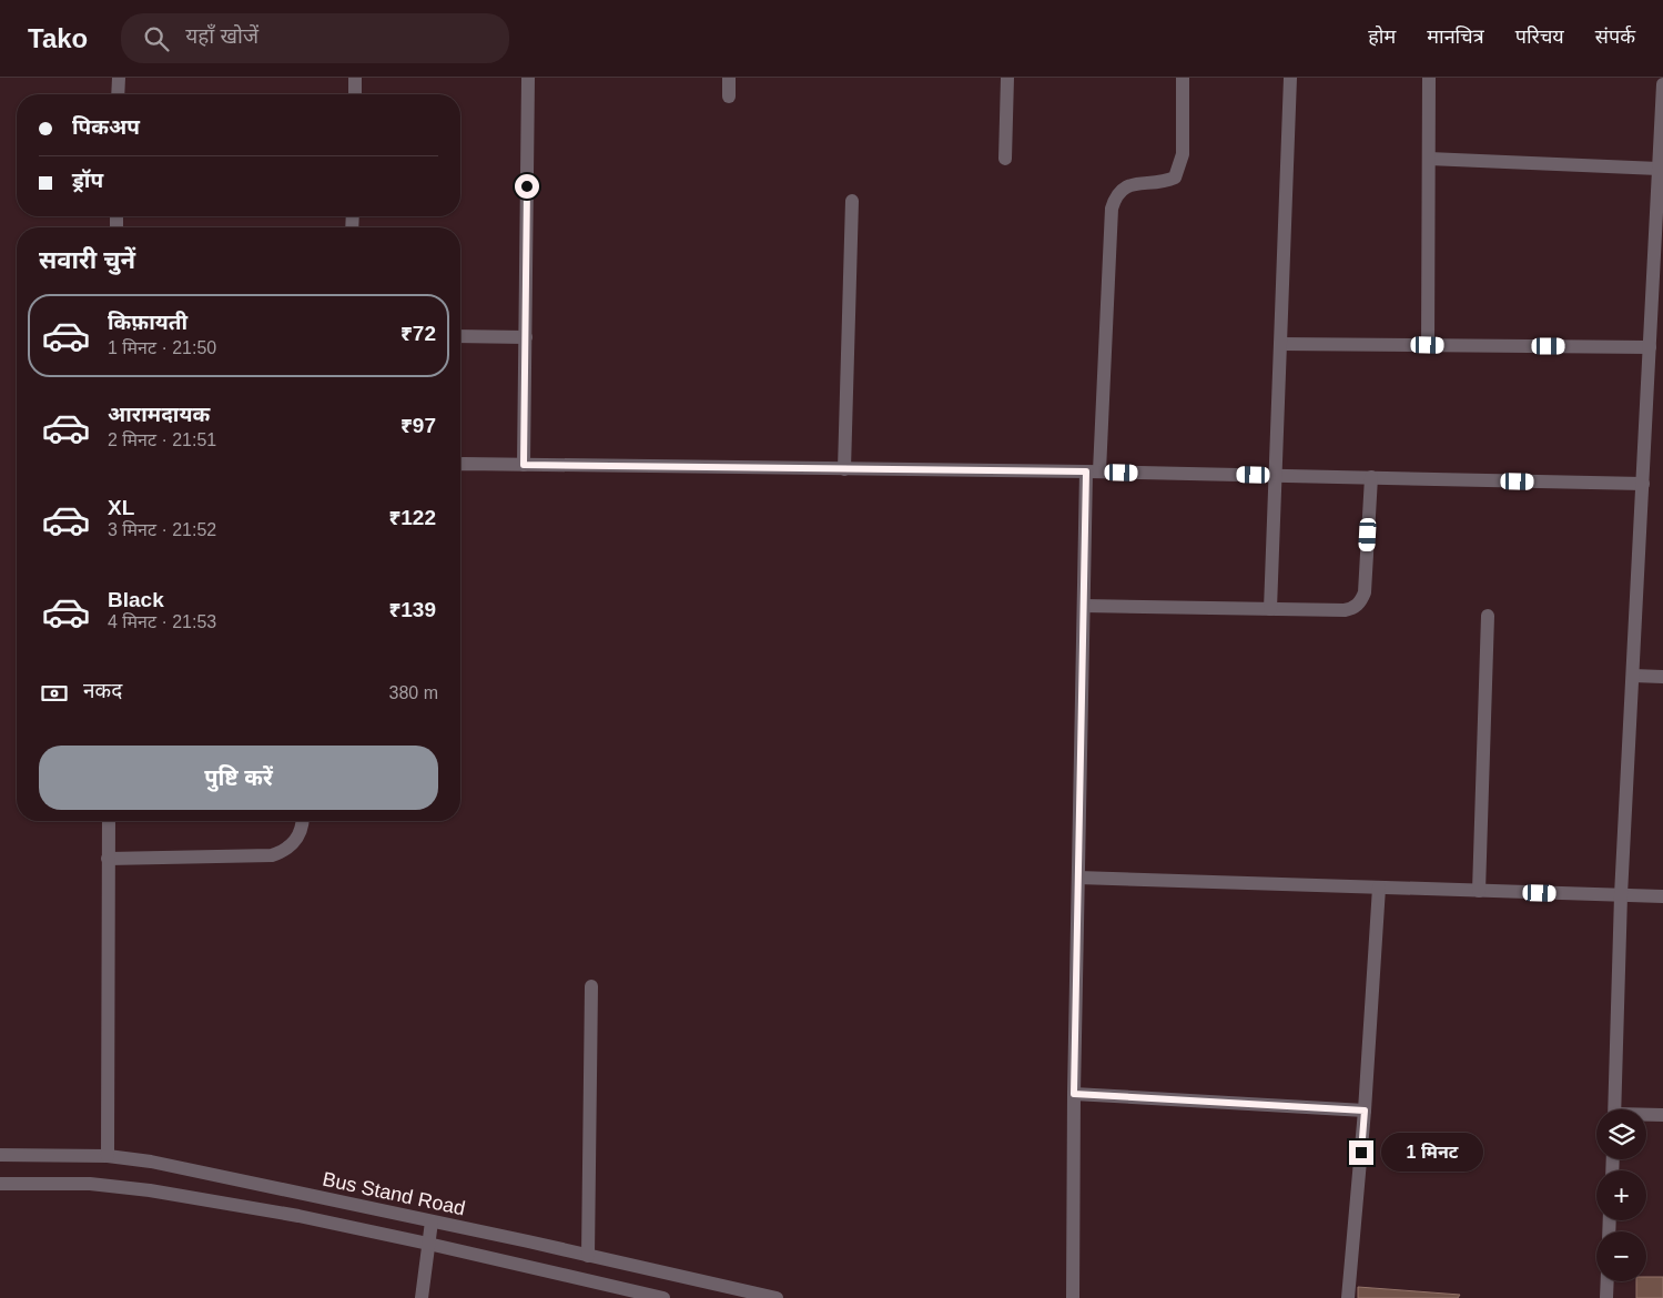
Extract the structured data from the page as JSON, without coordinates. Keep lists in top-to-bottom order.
{
  "streets": {
    "street": ["Bus Stand Road"]
  },
  "page": {
    "header": "Tako",
    "search": "यहाँ खोजें",
    "nav": [
      "होम",
      "मानचित्र",
      "परिचय",
      "संपर्क"
    ],
    "banner": ["पिकअप", "ड्रॉप"],
    "heading": "सवारी चुनें",
    "list": [
      {
        "name": "किफ़ायती",
        "note": "1 मिनट · 21:50",
        "value": "₹72"
      },
      {
        "name": "आरामदायक",
        "note": "2 मिनट · 21:51",
        "value": "₹97"
      },
      {
        "name": "XL",
        "note": "3 मिनट · 21:52",
        "value": "₹122"
      },
      {
        "name": "Black",
        "note": "4 मिनट · 21:53",
        "value": "₹139"
      }
    ],
    "pay": ["नकद", "380 m"],
    "buttons": "पुष्टि करें",
    "map_buttons": ["+", "−"],
    "bubble": "1 मिनट"
  }
}
